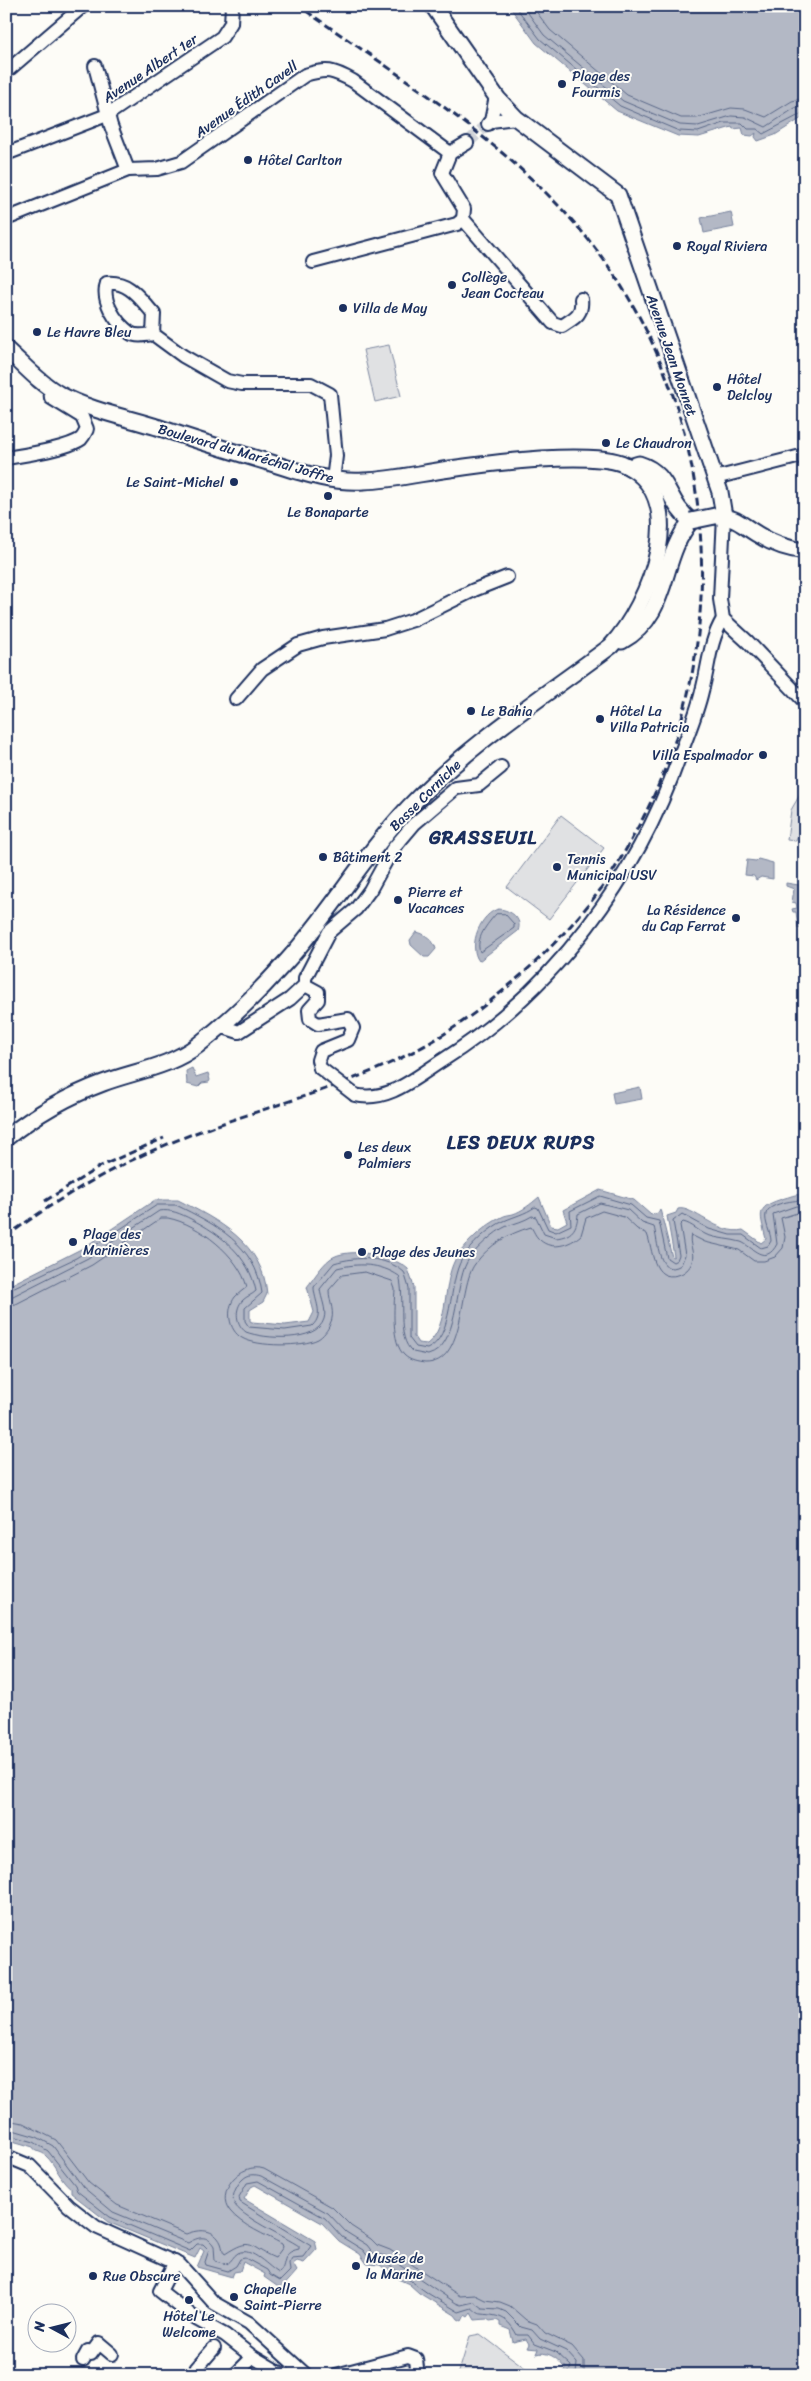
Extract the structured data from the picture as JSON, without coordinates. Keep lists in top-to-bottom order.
{
  "streets": {
    "main road": ["Avenue Jean Monnet", "Boulevard du Maréchal Joffre", "Basse Corniche"],
    "street": ["Avenue Albert 1er", "Avenue Édith Cavell"]
  },
  "crossings": [
    ["Boulevard du Maréchal Joffre", "Basse Corniche"]
  ],
  "districts": ["GRASSEUIL", "LES DEUX RUPS"],
  "places": [
    "Plage des Fourmis",
    "Hôtel Carlton",
    "Royal Riviera",
    "Collège Jean Cocteau",
    "Villa de May",
    "Le Havre Bleu",
    "Hôtel Delcloy",
    "Le Chaudron",
    "Le Saint-Michel",
    "Le Bonaparte",
    "Le Bahia",
    "Hôtel La Villa Patricia",
    "Villa Espalmador",
    "Bâtiment 2",
    "Tennis Municipal USV",
    "Pierre et Vacances",
    "La Résidence du Cap Ferrat",
    "Les deux Palmiers",
    "Plage des Marinières",
    "Plage des Jeunes",
    "Musée de la Marine",
    "Rue Obscure",
    "Chapelle Saint-Pierre",
    "Hôtel Le Welcome"
  ],
  "north": "left"
}
